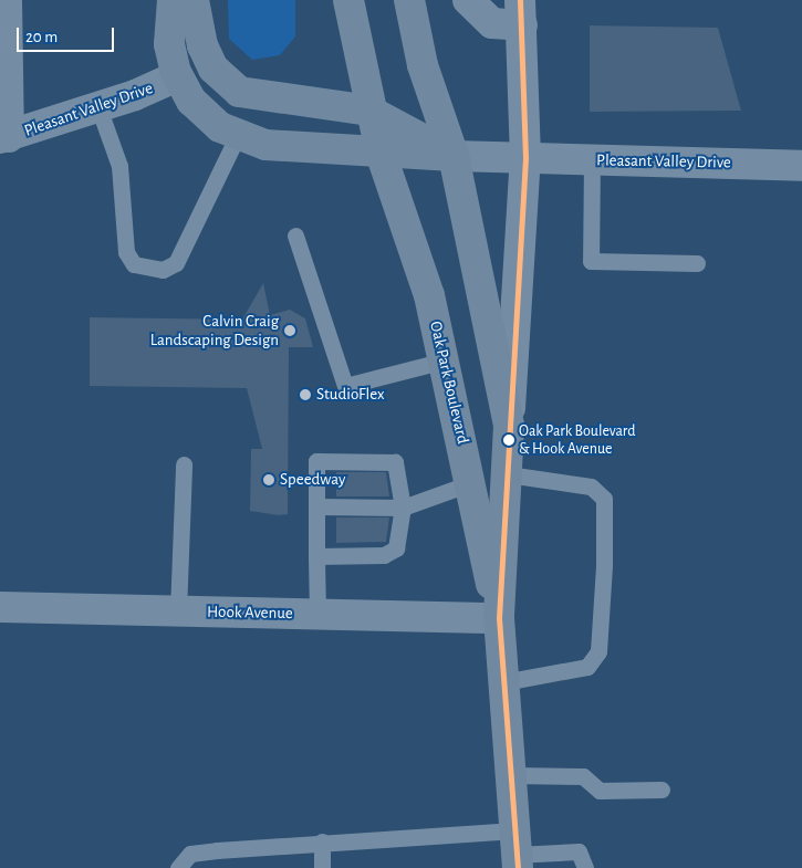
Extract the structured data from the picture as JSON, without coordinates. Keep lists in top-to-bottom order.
{
  "streets": {
    "street": ["Pleasant Valley Drive", "Oak Park Boulevard", "Hook Avenue"]
  },
  "crossings": [
    ["Pleasant Valley Drive", "Oak Park Boulevard"],
    ["Oak Park Boulevard", "Hook Avenue"]
  ],
  "places": [
    "Calvin Craig Landscaping Design",
    "StudioFlex",
    "Oak Park Boulevard & Hook Avenue",
    "Speedway"
  ],
  "scale_bar": "20 m"
}
